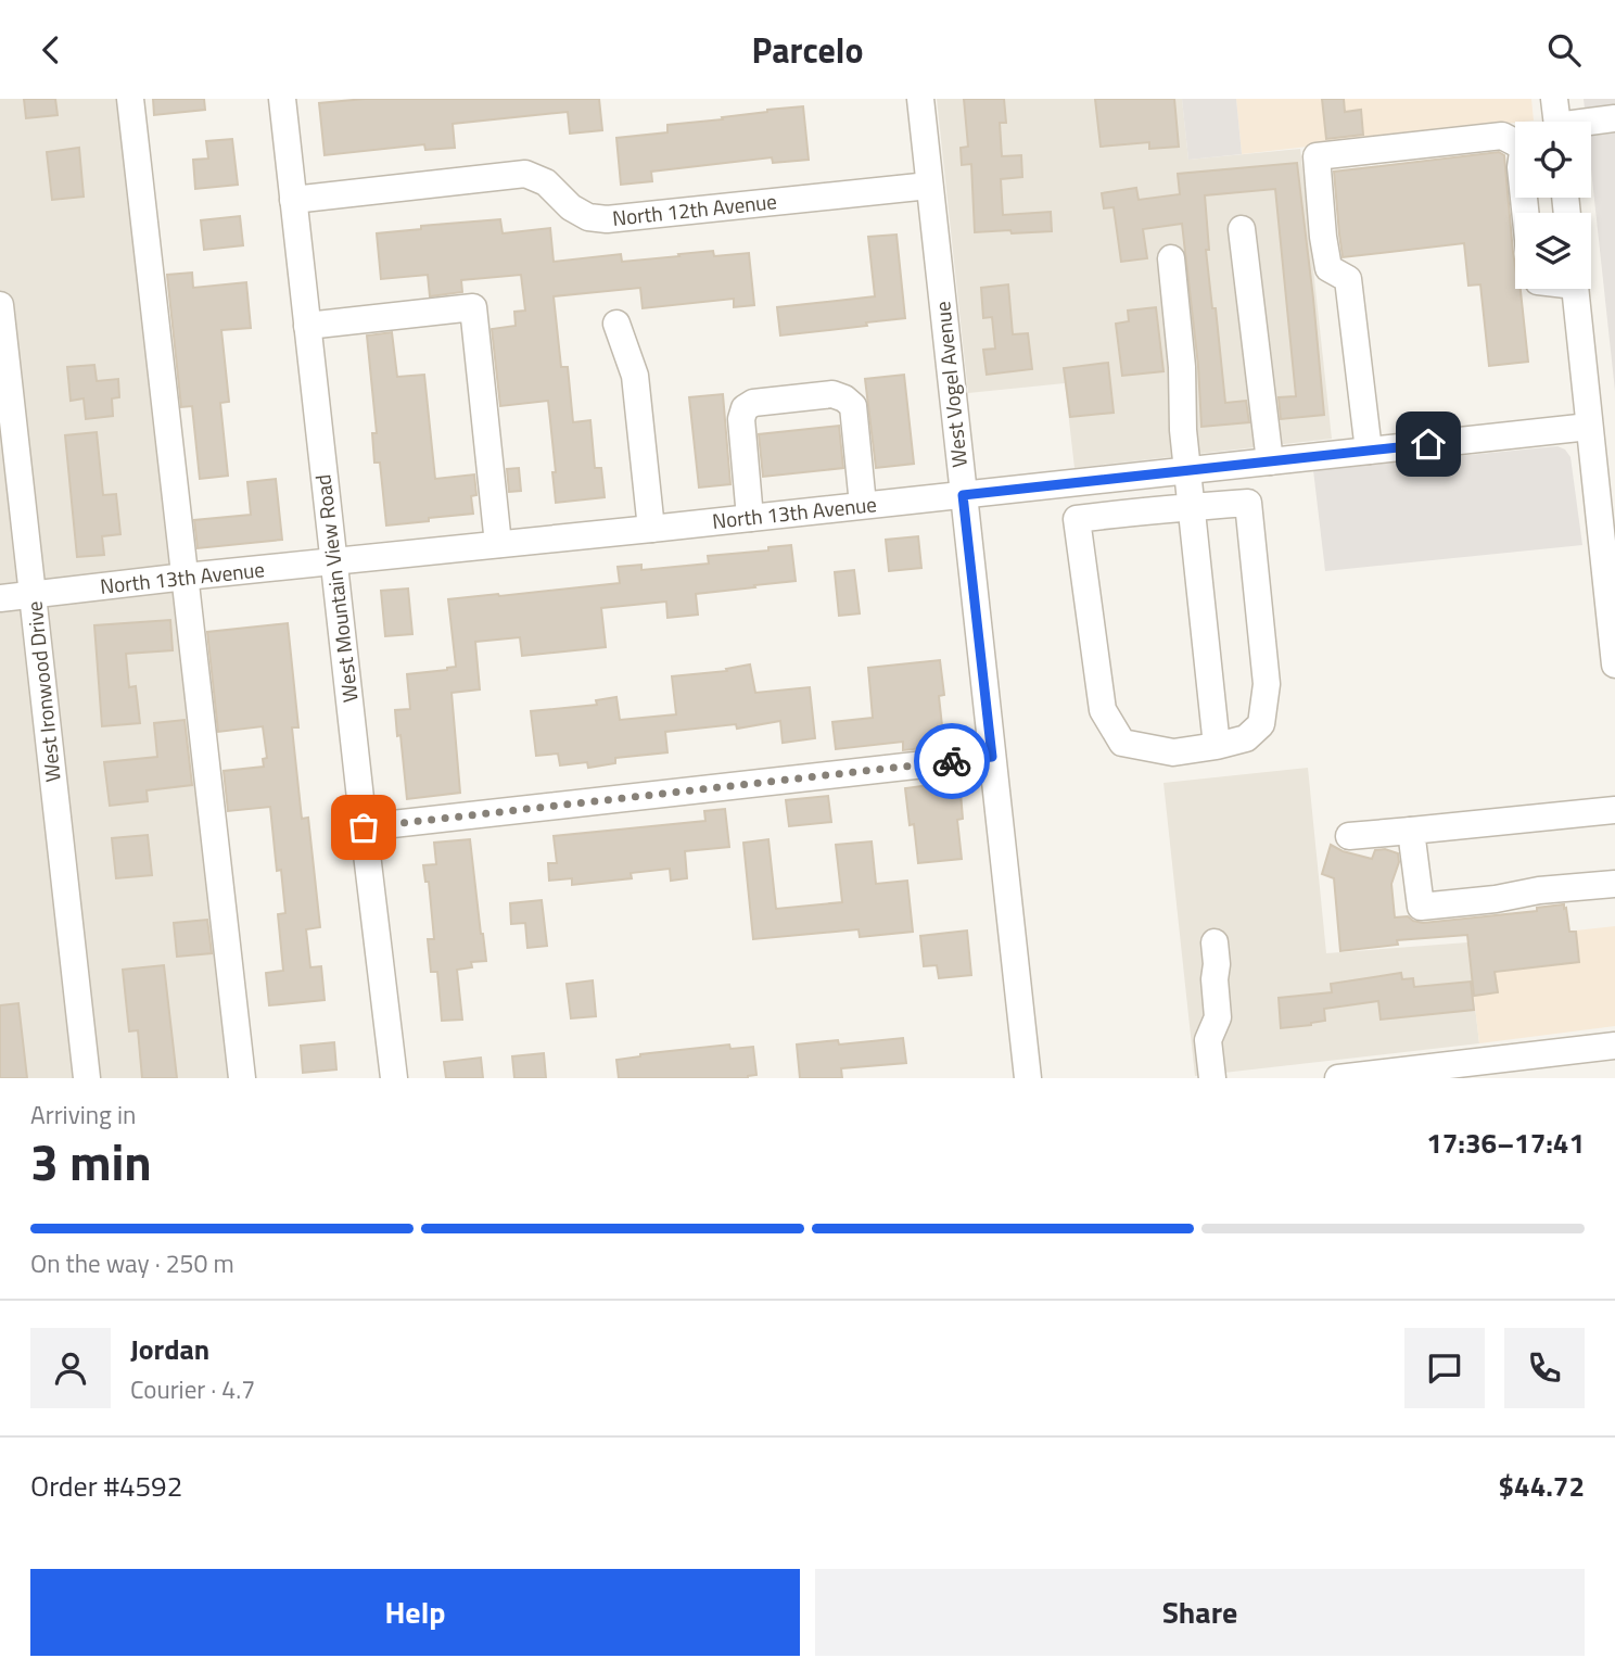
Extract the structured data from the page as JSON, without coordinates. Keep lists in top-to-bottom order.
{
  "streets": {
    "street": [
      "North 12th Avenue",
      "West Vogel Avenue",
      "North 13th Avenue",
      "West Mountain View Road",
      "West Ironwood Drive"
    ]
  },
  "crossings": [
    ["North 12th Avenue", "West Vogel Avenue"],
    ["North 12th Avenue", "West Mountain View Road"],
    ["West Vogel Avenue", "North 13th Avenue"],
    ["North 13th Avenue", "West Mountain View Road"],
    ["North 13th Avenue", "West Ironwood Drive"]
  ],
  "page": {
    "header": "Parcelo",
    "heading": ["3 min", "Arriving in", "17:36–17:41"],
    "panel": [
      "Jordan",
      "Courier · 4.7",
      "Order #4592",
      "$44.72"
    ],
    "bar": "On the way · 250 m",
    "buttons": ["Help", "Share"]
  }
}
